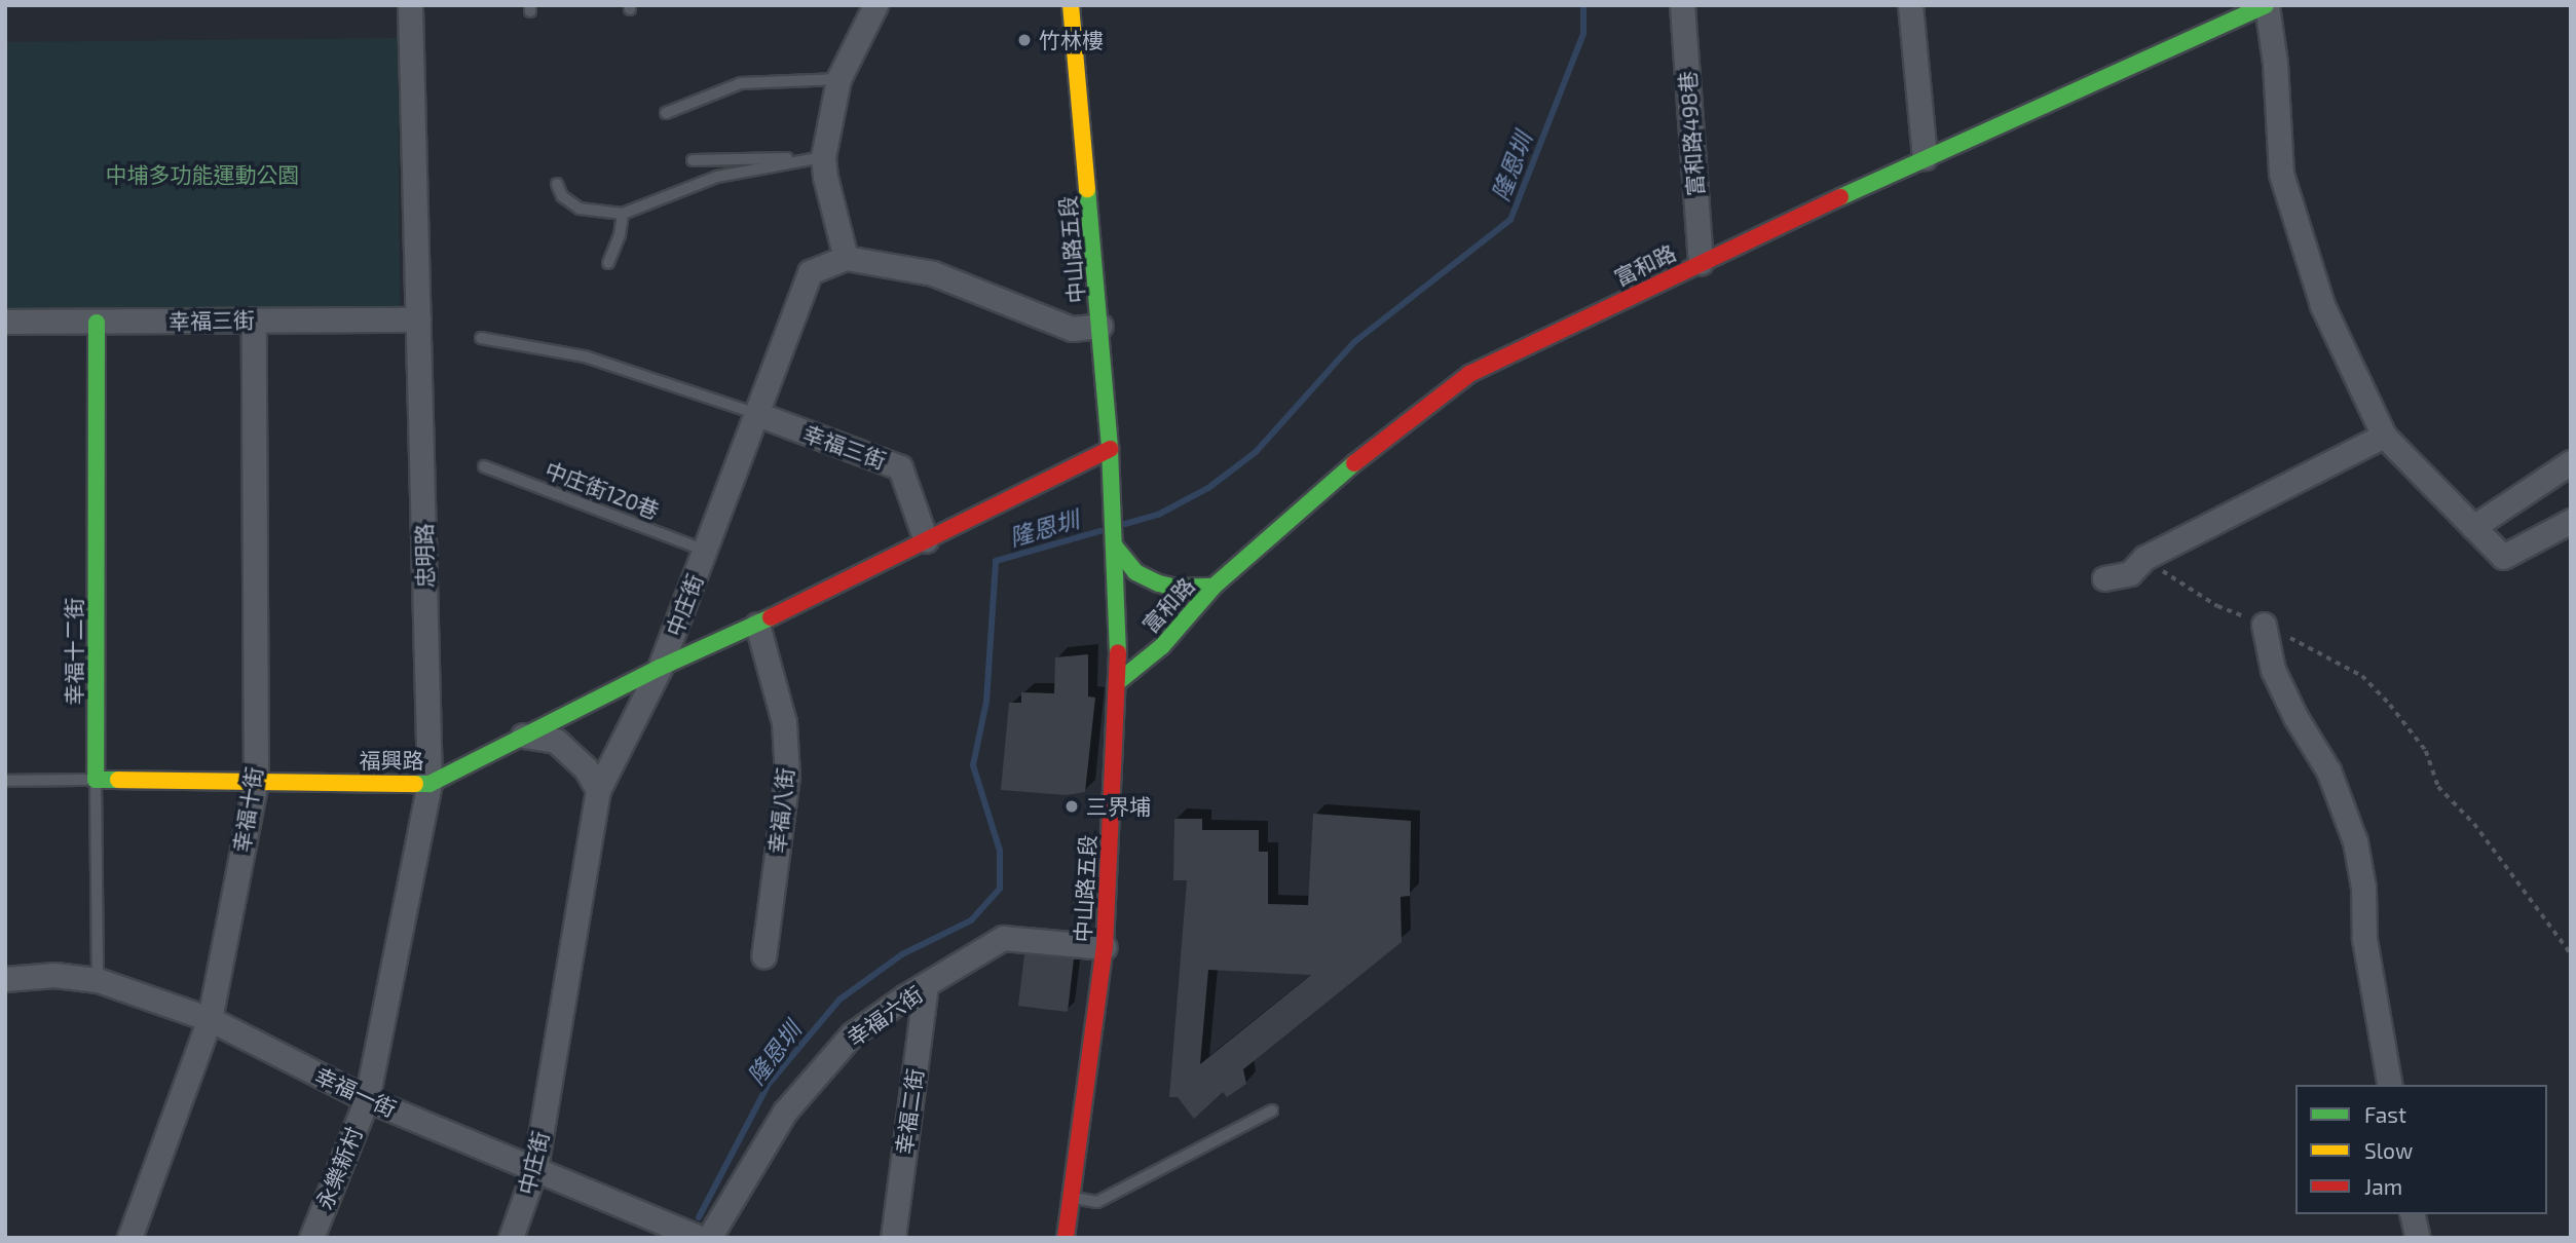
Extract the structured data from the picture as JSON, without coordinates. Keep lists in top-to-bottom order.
{
  "streets": {
    "street": [
      "富和路498巷",
      "中山路五段",
      "富和路",
      "幸福三街",
      "忠明路",
      "中庄街",
      "幸福十二街",
      "福興路",
      "幸福十街",
      "幸福八街",
      "幸福六街",
      "幸福一街",
      "幸福二街",
      "永樂新村"
    ],
    "lane": ["中庄街120巷"]
  },
  "crossings": [
    ["富和路498巷", "富和路"],
    ["中山路五段", "富和路"],
    ["中山路五段", "福興路"],
    ["中山路五段", "幸福六街"],
    ["幸福三街", "忠明路"],
    ["幸福三街", "中庄街"],
    ["幸福三街", "幸福十二街"],
    ["幸福三街", "福興路"],
    ["幸福三街", "幸福十街"],
    ["中庄街120巷", "中庄街"],
    ["忠明路", "福興路"],
    ["忠明路", "幸福一街"],
    ["忠明路", "永樂新村"],
    ["中庄街", "福興路"],
    ["中庄街", "幸福一街"],
    ["幸福十二街", "福興路"],
    ["幸福十二街", "幸福一街"],
    ["福興路", "幸福十街"],
    ["福興路", "幸福八街"],
    ["幸福十街", "幸福一街"],
    ["幸福六街", "幸福二街"],
    ["幸福一街", "永樂新村"]
  ],
  "water": ["隆恩圳"],
  "parks": ["中埔多功能運動公園"],
  "places": ["竹林樓", "三界埔"],
  "legend": ["Fast", "Slow", "Jam"]
}
